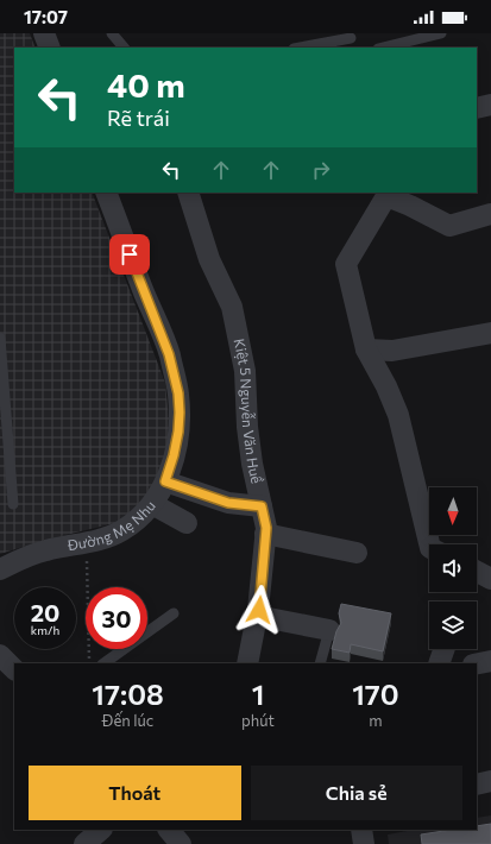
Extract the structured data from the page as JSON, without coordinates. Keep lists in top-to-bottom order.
{
  "streets": {
    "street": ["Kiệt 5 Nguyễn Văn Huề", "Đường Mẹ Nhu"]
  },
  "north": "bottom",
  "page": {
    "status": "17:07",
    "turn": ["40 m", "Rẽ trái"],
    "speed": "20 km/h",
    "limit": "30",
    "eta": [
      "17:08",
      "Đến lúc",
      "1",
      "phút",
      "170",
      "m"
    ],
    "buttons": ["Thoát", "Chia sẻ"]
  }
}
